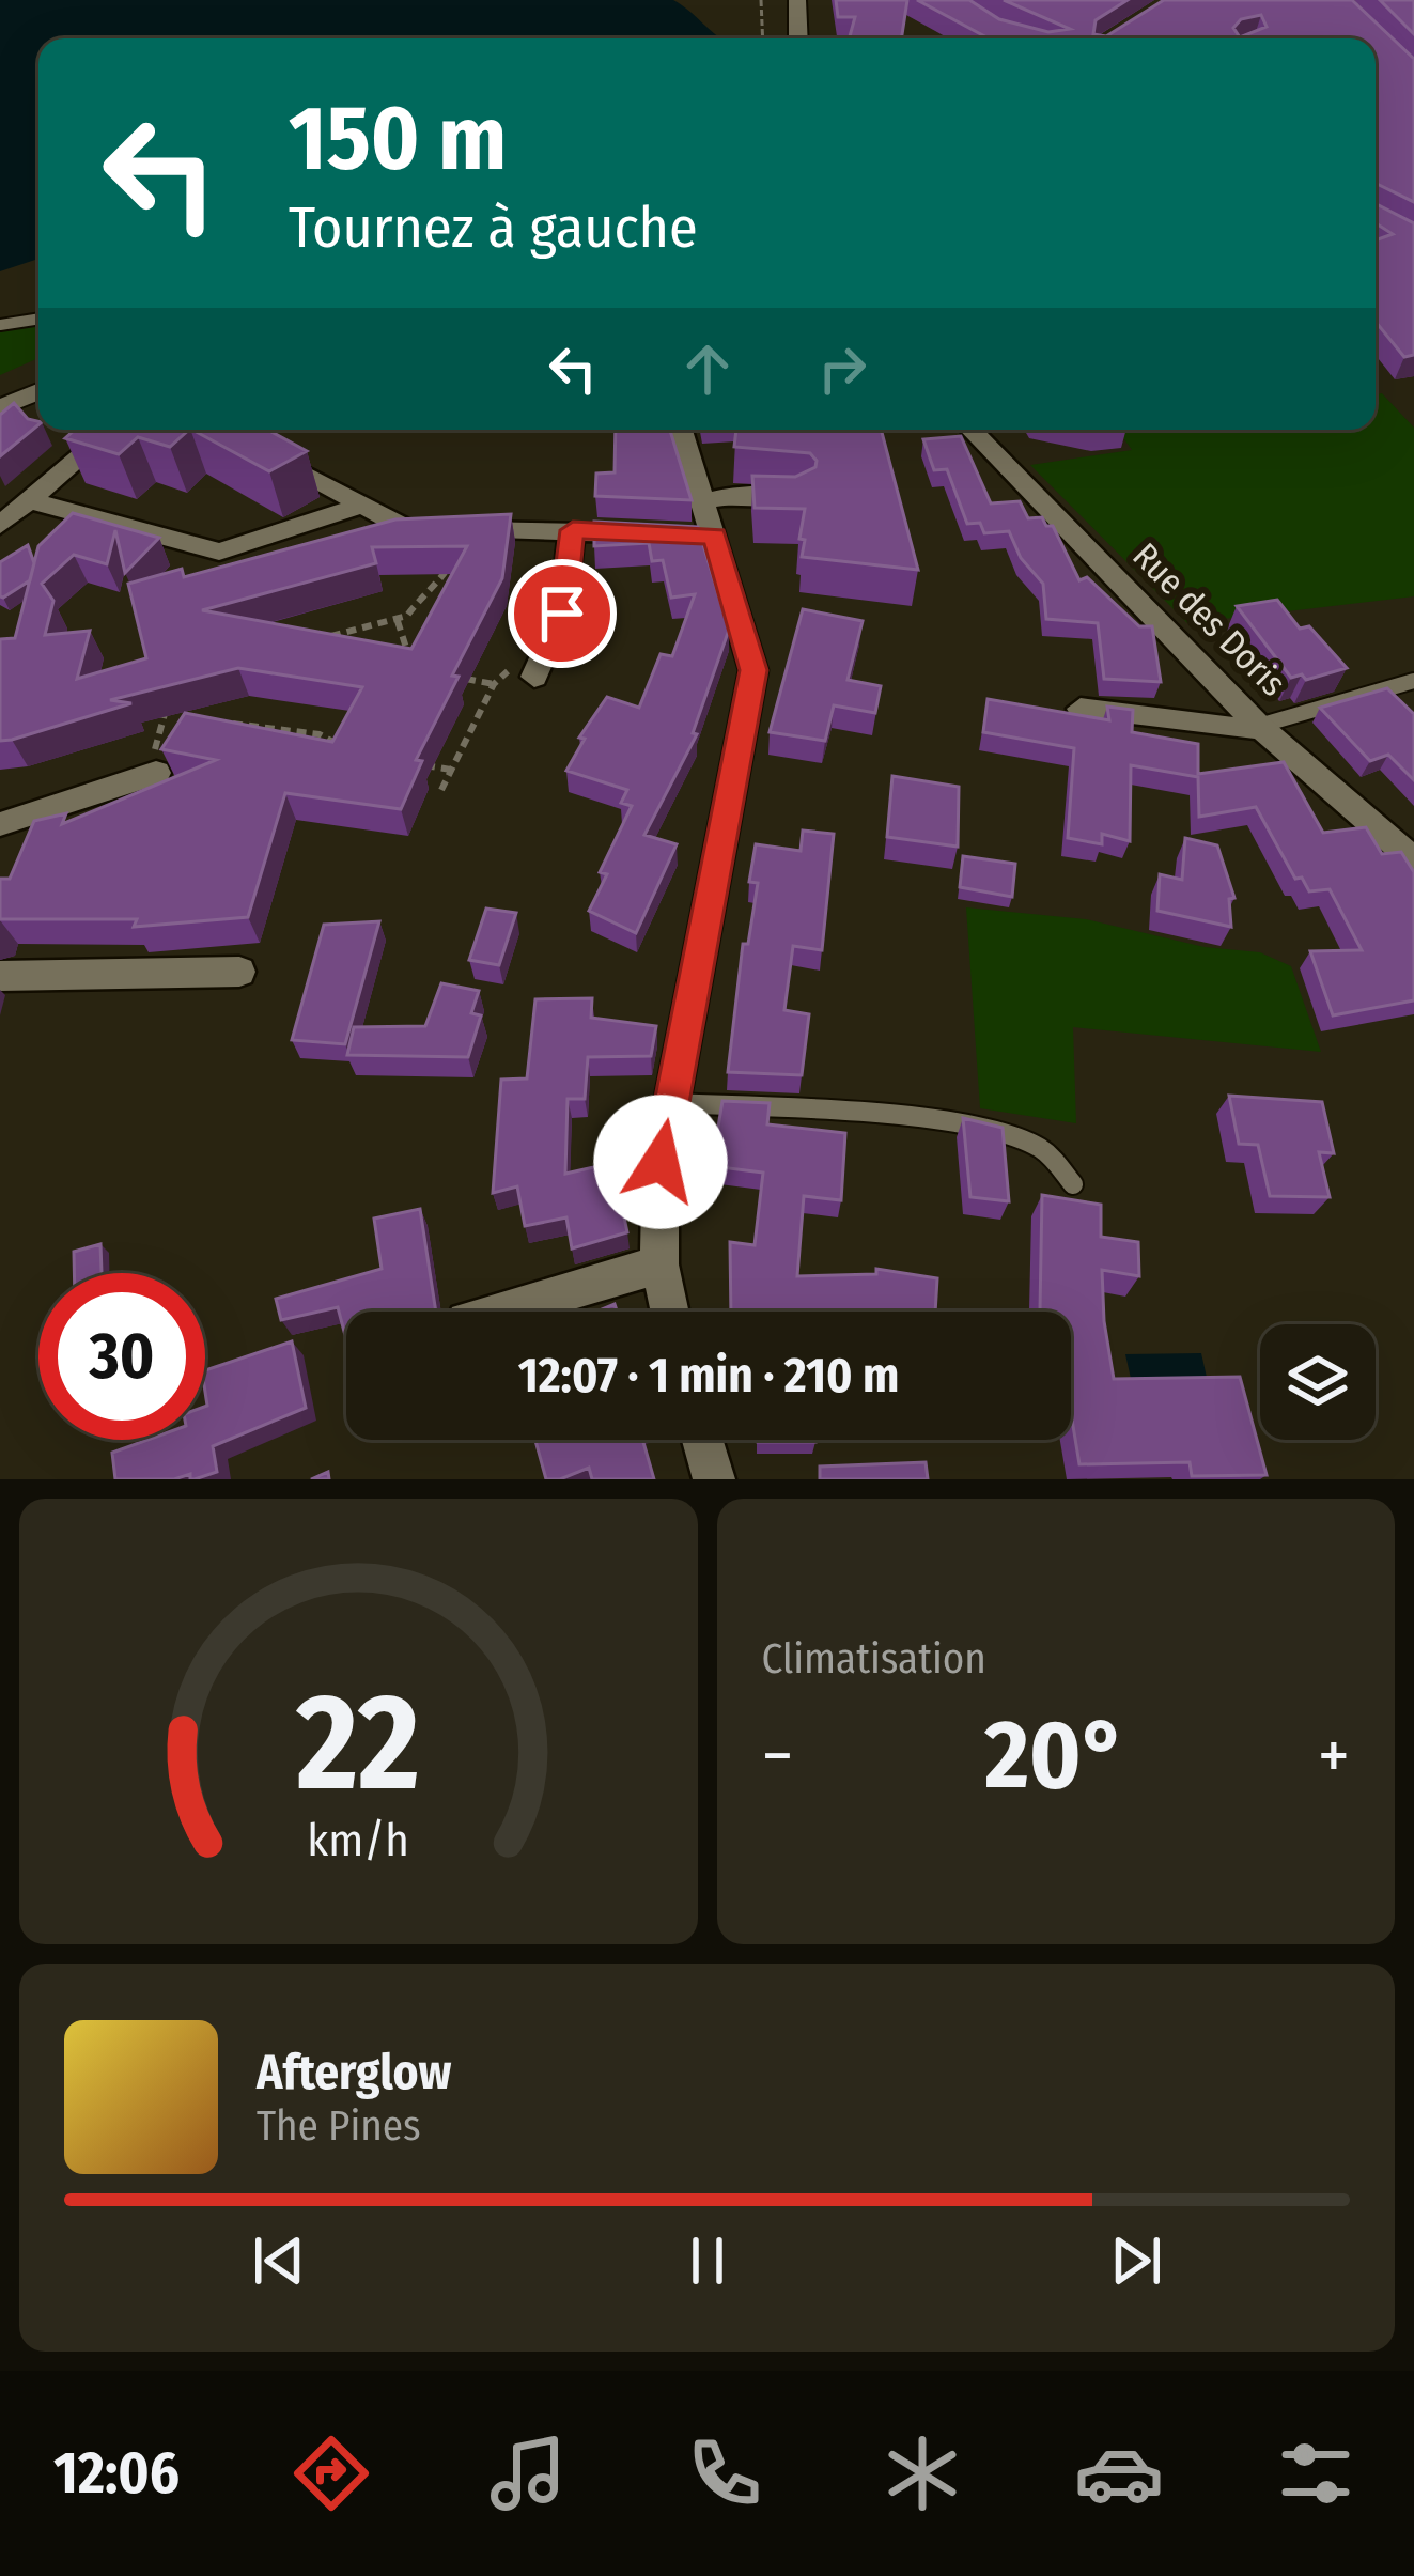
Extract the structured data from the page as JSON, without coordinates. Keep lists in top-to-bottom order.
{
  "streets": {
    "street": ["Rue des Doris"]
  },
  "page": {
    "turn": ["150 m", "Tournez à gauche"],
    "limit": "30",
    "trip": "12:07 · 1 min · 210 m",
    "tile": "Climatisation",
    "heat": ["−", "20°", "+"],
    "song": ["Afterglow", "The Pines"],
    "tabs": "12:06",
    "gauge": ["22", "km/h"]
  }
}
